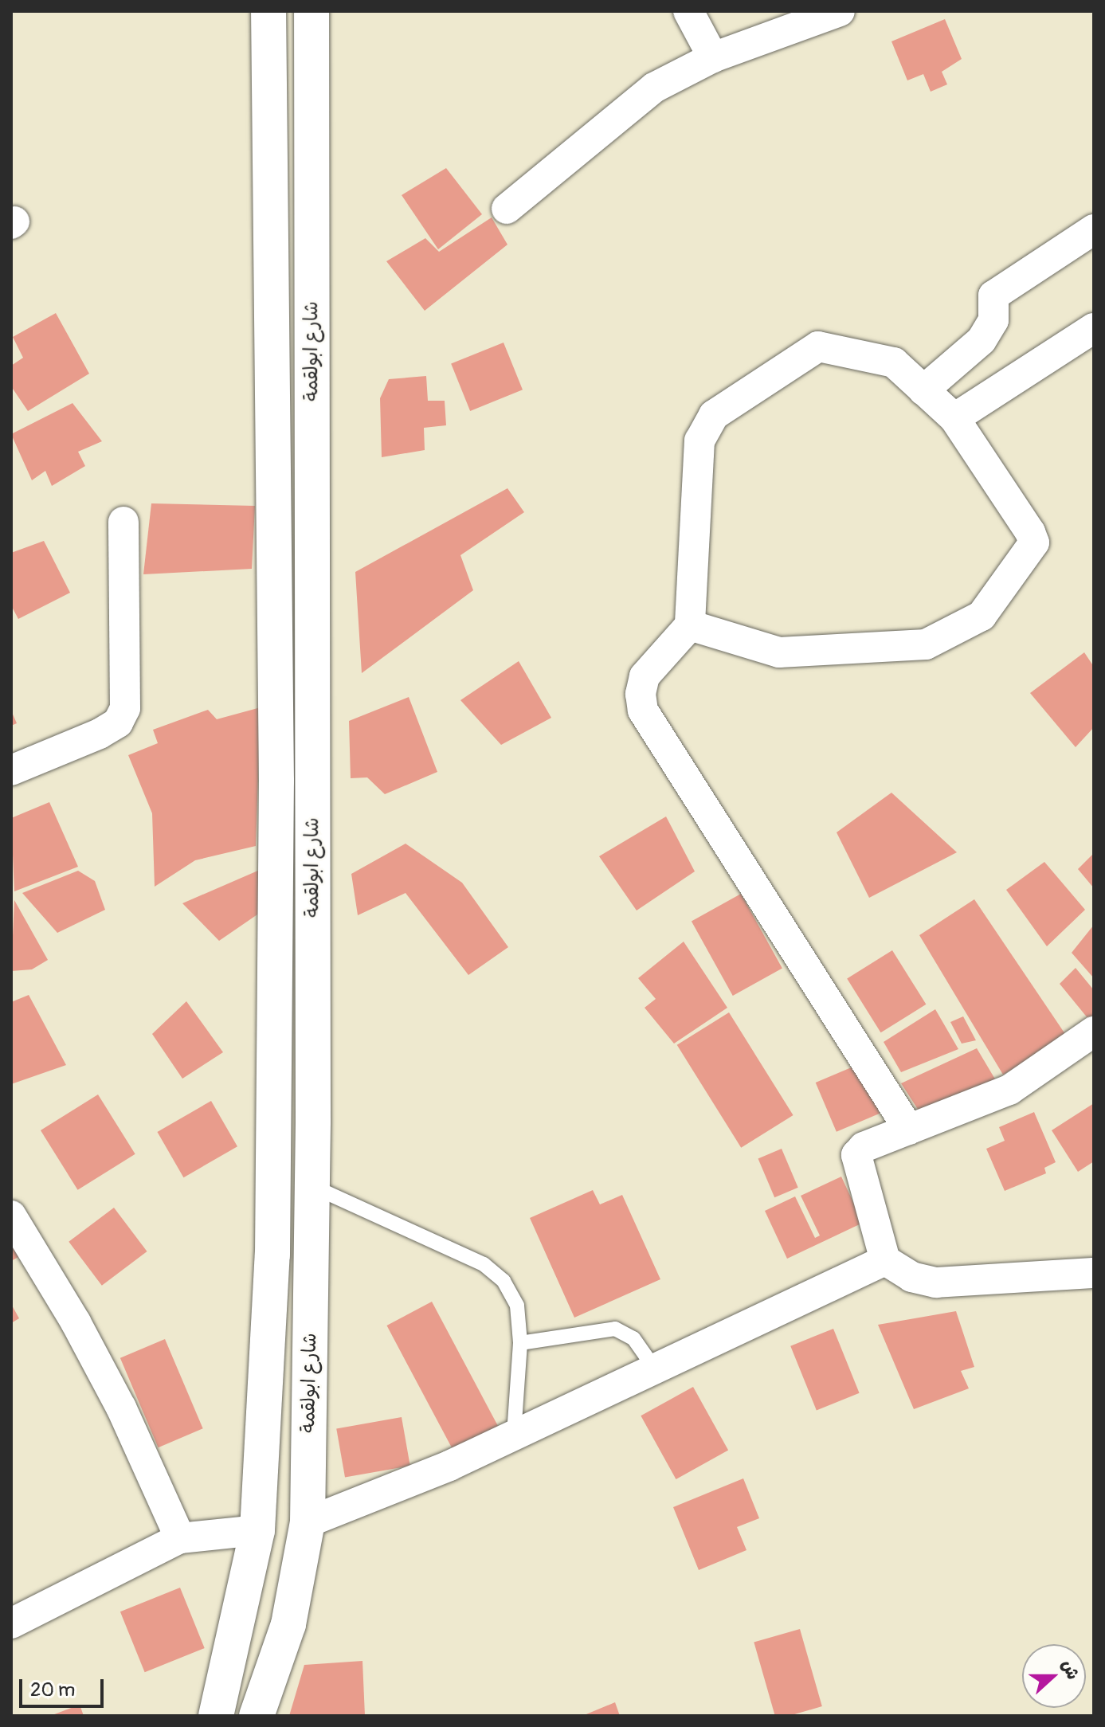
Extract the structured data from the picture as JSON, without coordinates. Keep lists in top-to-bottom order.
{
  "streets": {
    "street": ["شارع ابولقمة"]
  },
  "scale_bar": "20 m",
  "north": "right"
}
